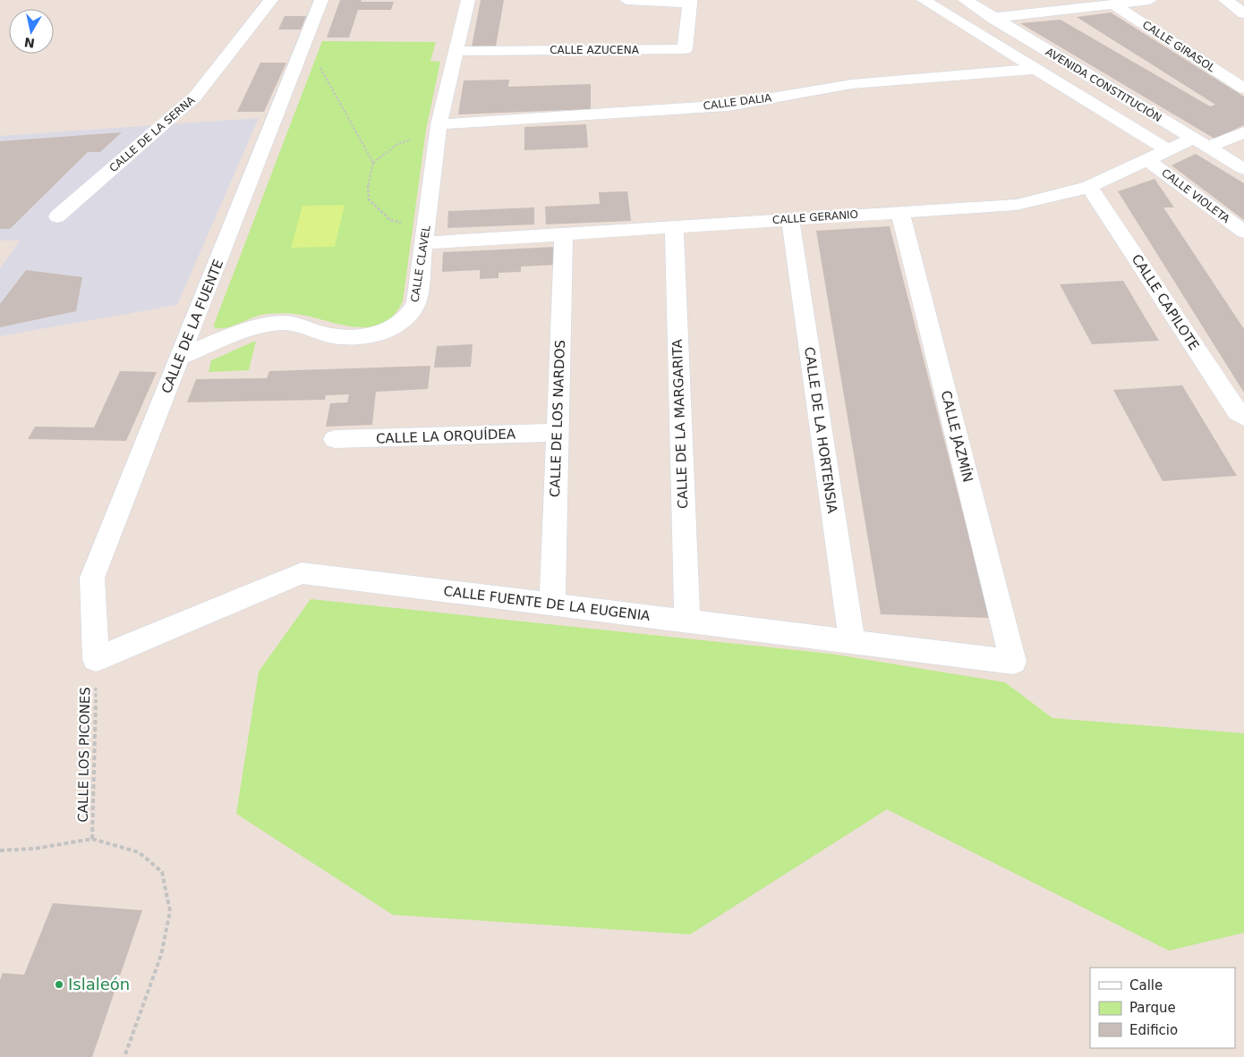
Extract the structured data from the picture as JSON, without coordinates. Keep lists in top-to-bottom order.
{
  "streets": {
    "street": [
      "CALLE GIRASOL",
      "CALLE AZUCENA",
      "AVENIDA CONSTITUCIÓN",
      "CALLE DALIA",
      "CALLE DE LA SERNA",
      "CALLE VIOLETA",
      "CALLE GERANIO",
      "CALLE CLAVEL",
      "CALLE CAPILOTE",
      "CALLE DE LA FUENTE",
      "CALLE DE LOS NARDOS",
      "CALLE DE LA MARGARITA",
      "CALLE DE LA HORTENSIA",
      "CALLE LA ORQUÍDEA",
      "CALLE JAZMÍN",
      "CALLE FUENTE DE LA EUGENIA"
    ],
    "path": ["CALLE LOS PICONES"]
  },
  "crossings": [
    ["CALLE AZUCENA", "CALLE CLAVEL"],
    ["AVENIDA CONSTITUCIÓN", "CALLE DALIA"],
    ["AVENIDA CONSTITUCIÓN", "CALLE GERANIO"],
    ["CALLE DALIA", "CALLE CLAVEL"],
    ["CALLE VIOLETA", "CALLE GERANIO"],
    ["CALLE GERANIO", "CALLE CLAVEL"],
    ["CALLE GERANIO", "CALLE CAPILOTE"],
    ["CALLE GERANIO", "CALLE DE LOS NARDOS"],
    ["CALLE GERANIO", "CALLE DE LA MARGARITA"],
    ["CALLE GERANIO", "CALLE DE LA HORTENSIA"],
    ["CALLE GERANIO", "CALLE JAZMÍN"],
    ["CALLE CLAVEL", "CALLE DE LA FUENTE"],
    ["CALLE DE LA FUENTE", "CALLE FUENTE DE LA EUGENIA"],
    ["CALLE DE LA FUENTE", "CALLE LOS PICONES"],
    ["CALLE DE LOS NARDOS", "CALLE LA ORQUÍDEA"],
    ["CALLE DE LOS NARDOS", "CALLE FUENTE DE LA EUGENIA"],
    ["CALLE DE LA MARGARITA", "CALLE FUENTE DE LA EUGENIA"],
    ["CALLE DE LA HORTENSIA", "CALLE FUENTE DE LA EUGENIA"],
    ["CALLE JAZMÍN", "CALLE FUENTE DE LA EUGENIA"],
    ["CALLE FUENTE DE LA EUGENIA", "CALLE LOS PICONES"]
  ],
  "places": ["Islaleón"],
  "legend": ["Calle", "Parque", "Edificio"],
  "north": "bottom"
}
